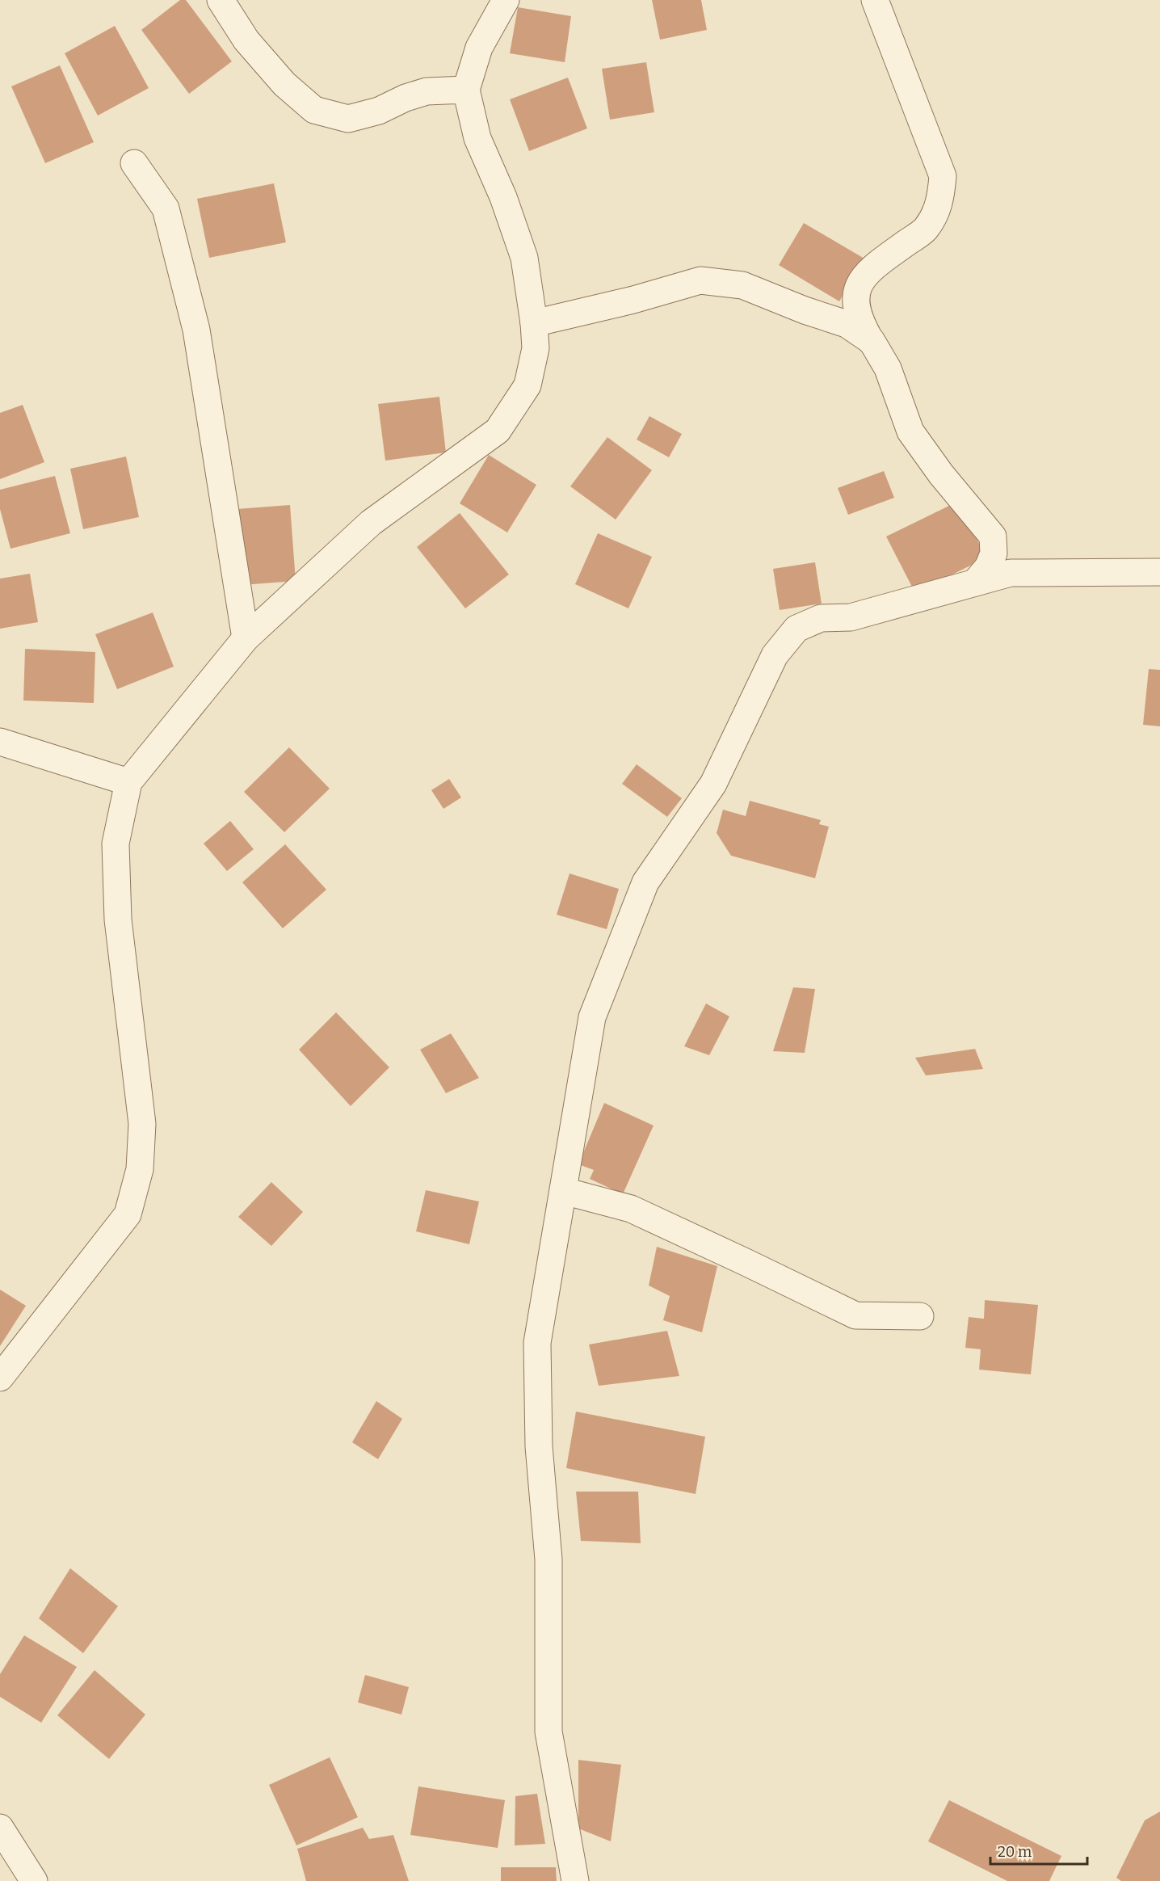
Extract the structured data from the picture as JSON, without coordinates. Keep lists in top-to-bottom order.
{
  "scale_bar": "20 m"
}
